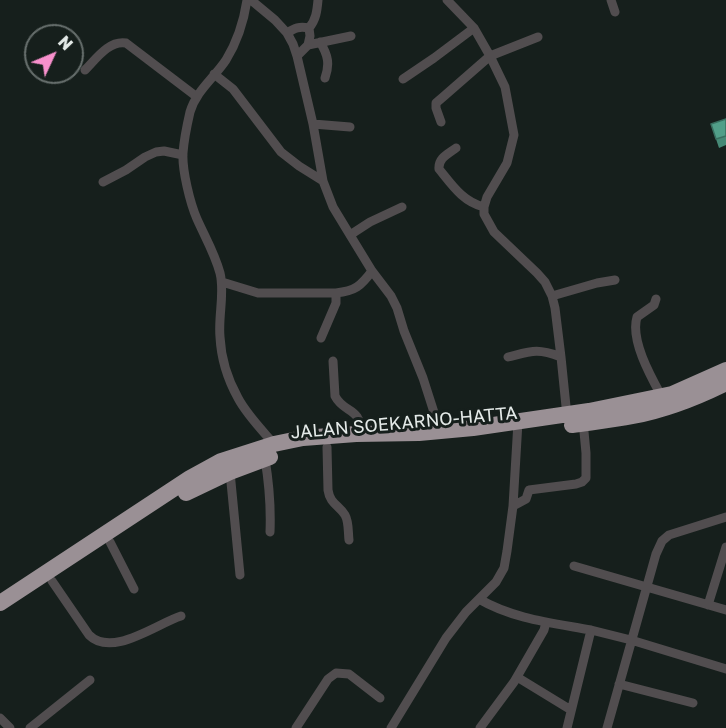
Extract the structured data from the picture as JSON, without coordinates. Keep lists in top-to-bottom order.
{
  "streets": {
    "highway": ["JALAN SOEKARNO-HATTA"]
  },
  "north": "top right"
}
